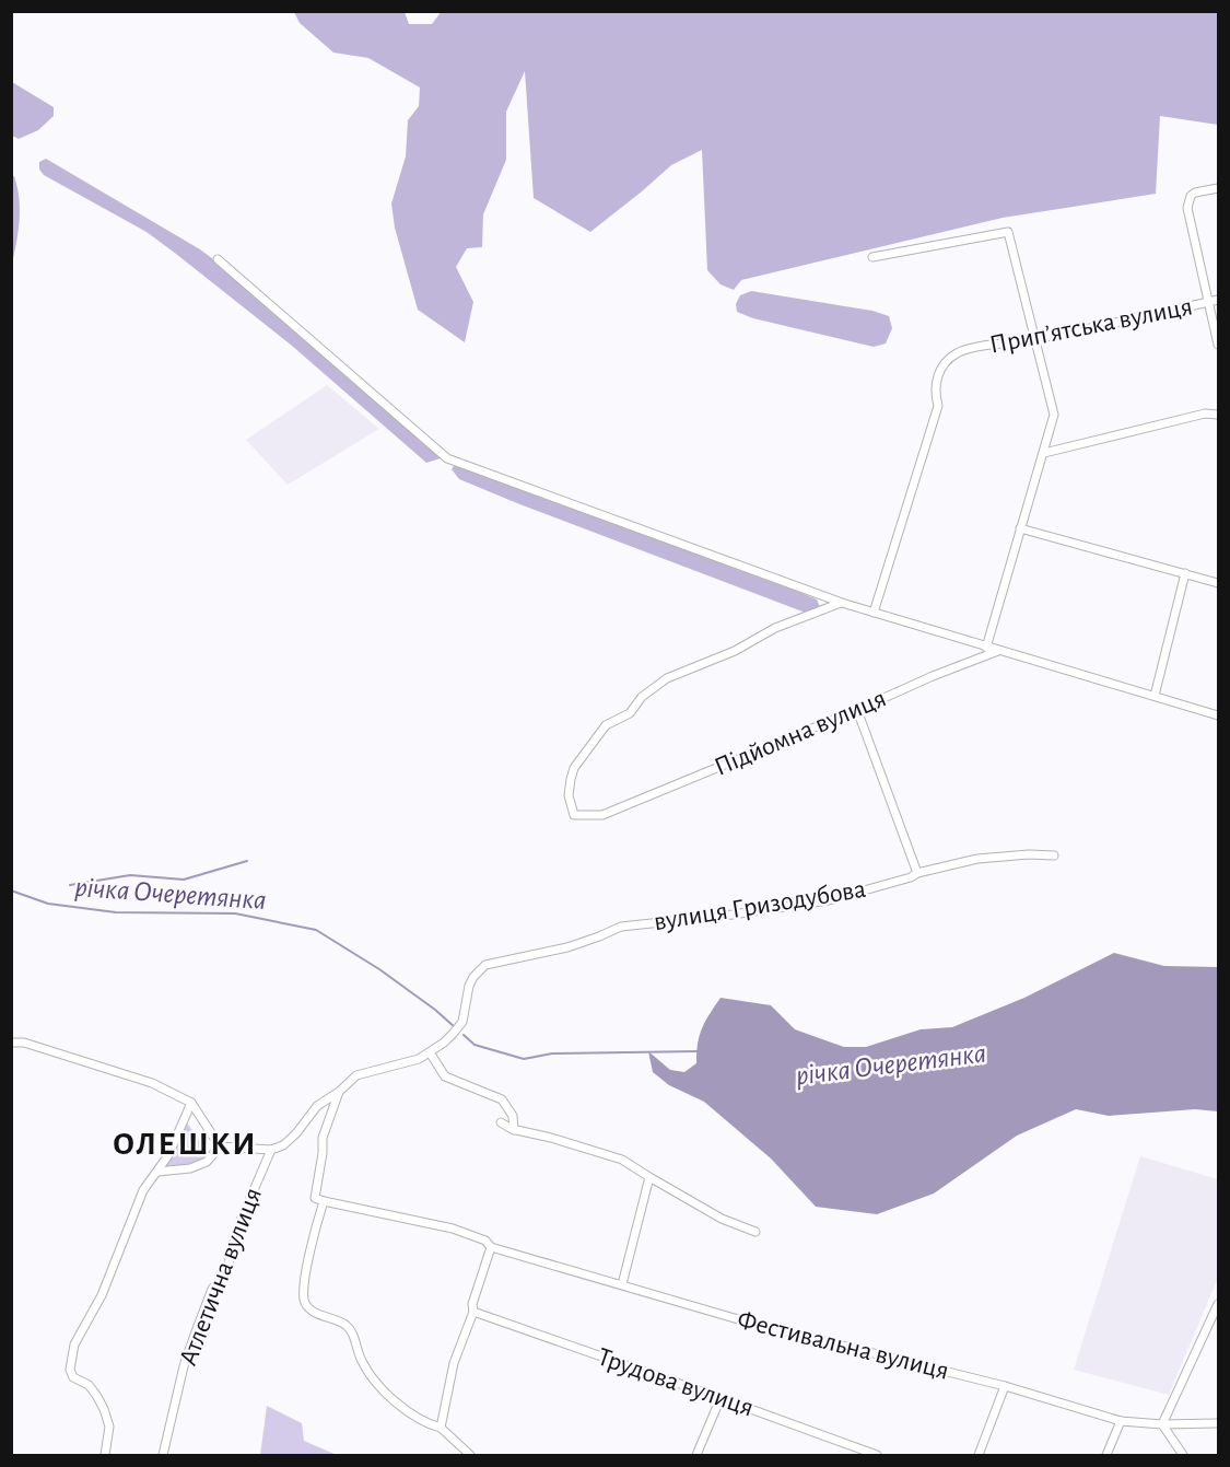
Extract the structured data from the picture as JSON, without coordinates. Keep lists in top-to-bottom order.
{
  "streets": {
    "street": [
      "Прип’ятська вулиця",
      "Підйомна вулиця",
      "вулиця Гризодубова",
      "Атлетична вулиця",
      "Фестивальна вулиця",
      "Трудова вулиця"
    ]
  },
  "districts": ["ОЛЕШКИ"],
  "water": ["річка Очеретянка"]
}
